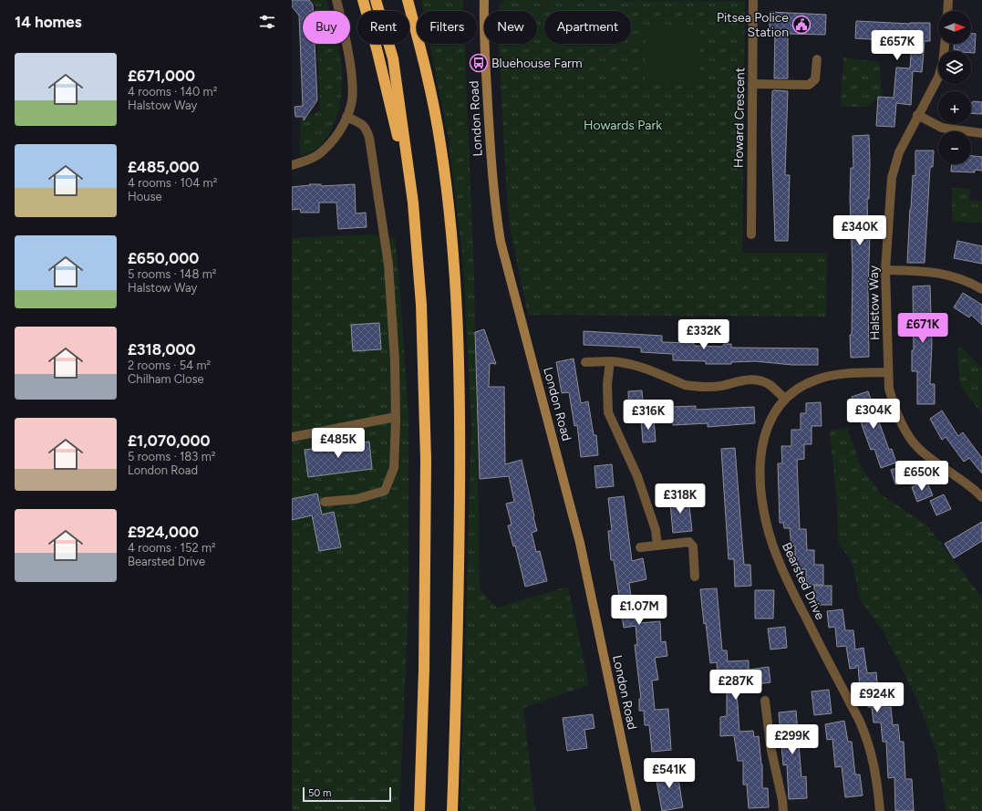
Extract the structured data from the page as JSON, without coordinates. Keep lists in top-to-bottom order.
{
  "streets": {
    "main road": ["London Road"],
    "street": ["Howard Crescent", "Halstow Way", "Bearsted Drive"]
  },
  "crossings": [
    ["Halstow Way", "Bearsted Drive"]
  ],
  "parks": ["Howards Park"],
  "places": {
    "public building": ["Pitsea Police Station"],
    "bus stop": ["Bluehouse Farm"]
  },
  "scale_bar": "50 m",
  "north": "right",
  "page": {
    "heading": "14 homes",
    "map_buttons": ["+", "−"],
    "chip": [
      "Buy",
      "Rent",
      "Filters",
      "New",
      "Apartment"
    ],
    "price": [
      "£657K",
      "£340K",
      "£671K",
      "£332K",
      "£304K",
      "£316K",
      "£485K",
      "£650K",
      "£318K",
      "£1.07M",
      "£287K",
      "£924K",
      "£299K",
      "£541K"
    ],
    "list": [
      {
        "name": "£671,000",
        "note": "4 rooms · 140 m² · Halstow Way"
      },
      {
        "name": "£485,000",
        "note": "4 rooms · 104 m² · House"
      },
      {
        "name": "£650,000",
        "note": "5 rooms · 148 m² · Halstow Way"
      },
      {
        "name": "£318,000",
        "note": "2 rooms · 54 m² · Chilham Close"
      },
      {
        "name": "£1,070,000",
        "note": "5 rooms · 183 m² · London Road"
      },
      {
        "name": "£924,000",
        "note": "4 rooms · 152 m² · Bearsted Drive"
      }
    ],
    "scale": "50 m"
  }
}
